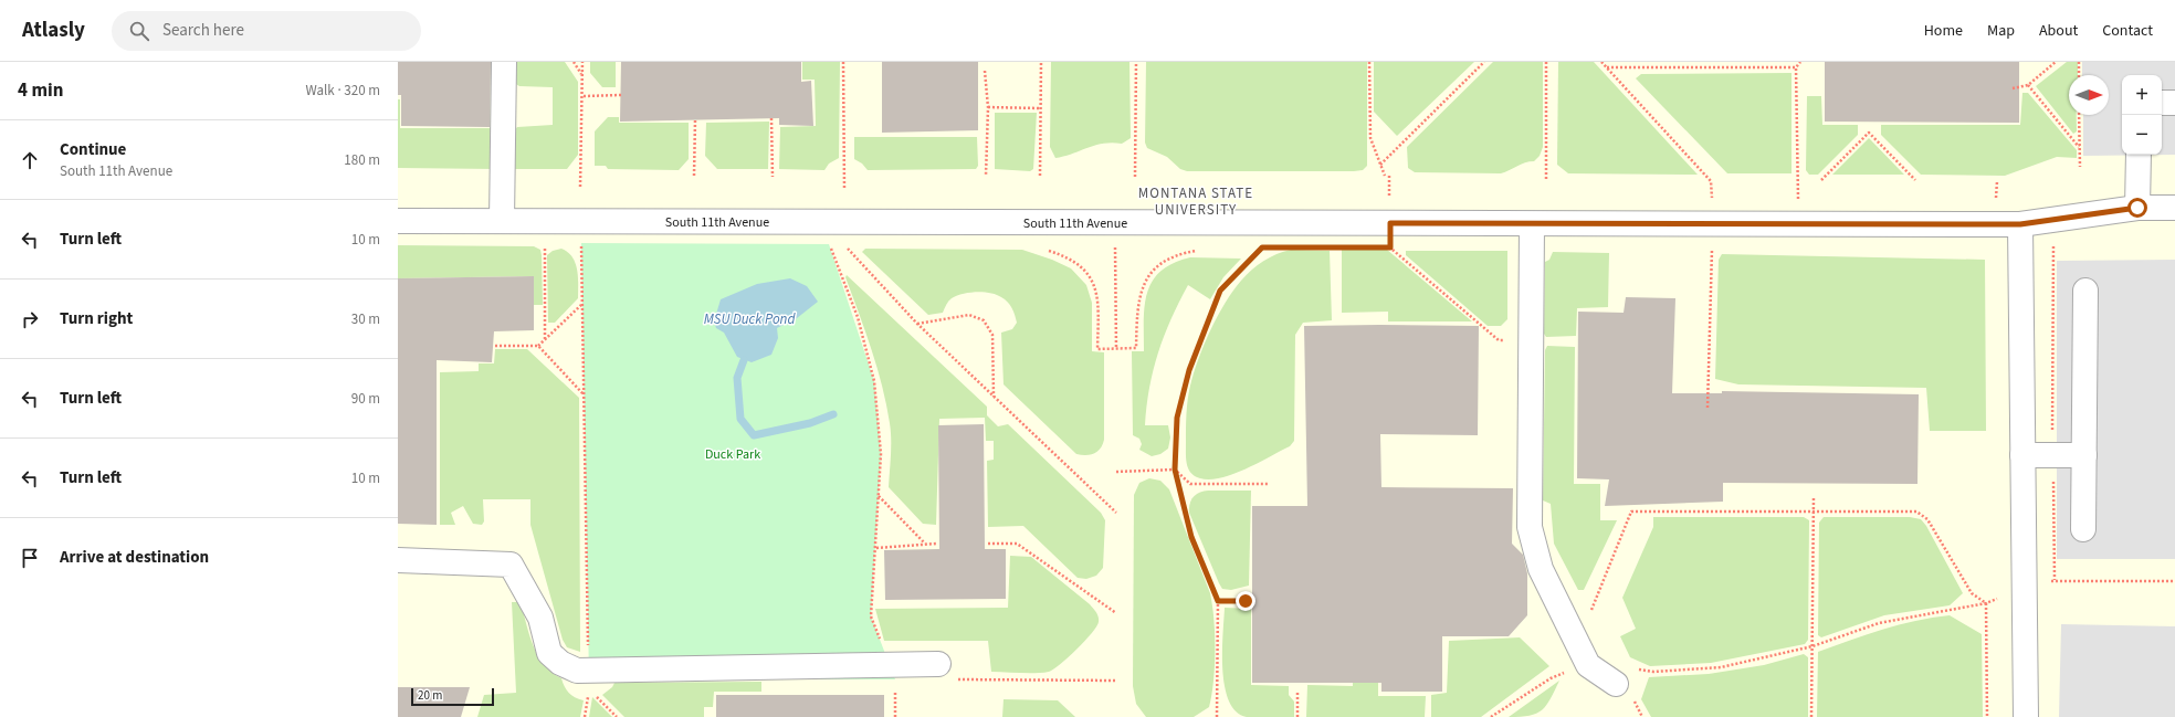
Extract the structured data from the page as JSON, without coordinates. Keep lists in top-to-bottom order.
{
  "streets": {
    "street": ["South 11th Avenue"]
  },
  "districts": ["MONTANA STATE UNIVERSITY"],
  "water": ["MSU Duck Pond"],
  "parks": ["Duck Park"],
  "scale_bar": "20 m",
  "north": "right",
  "page": {
    "header": "Atlasly",
    "search": "Search here",
    "nav": [
      "Home",
      "Map",
      "About",
      "Contact"
    ],
    "heading": ["4 min", "Walk · 320 m"],
    "map_buttons": ["+", "−"],
    "list": [
      ["Continue", "South 11th Avenue", "180 m"],
      ["Turn left", "10 m"],
      ["Turn right", "30 m"],
      ["Turn left", "90 m"],
      ["Turn left", "10 m"],
      "Arrive at destination"
    ],
    "scale": "20 m"
  }
}
